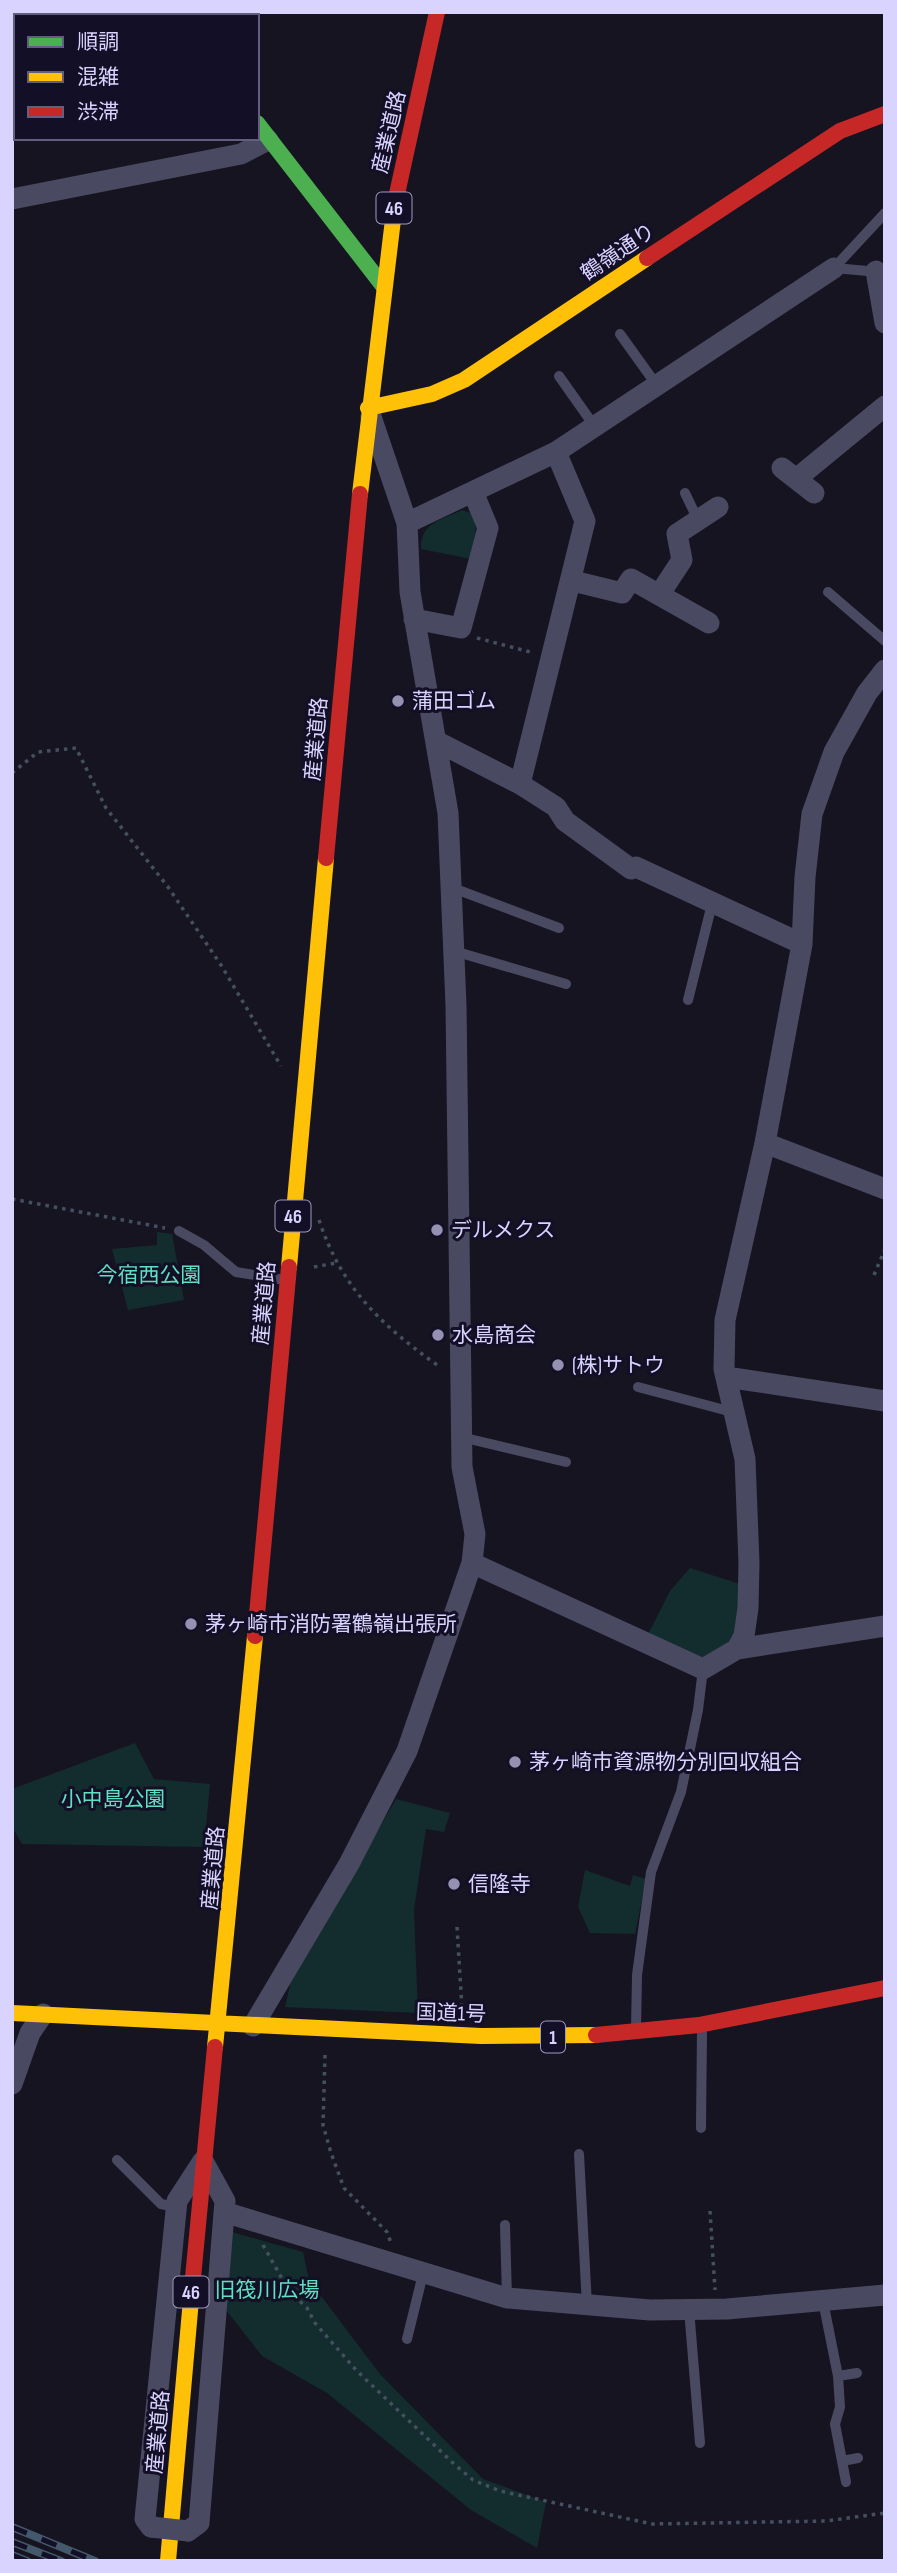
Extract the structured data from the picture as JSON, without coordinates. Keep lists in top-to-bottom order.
{
  "streets": {
    "main road": [
      "産業道路",
      "46",
      "鶴嶺通り",
      "国道1号",
      "1"
    ]
  },
  "crossings": [
    ["産業道路", "鶴嶺通り"],
    ["産業道路", "国道1号"]
  ],
  "parks": ["今宿西公園", "小中島公園", "旧筏川広場"],
  "places": [
    "蒲田ゴム",
    "デルメクス",
    "水島商会",
    "(株)サトウ",
    "茅ヶ崎市消防署鶴嶺出張所",
    "茅ヶ崎市資源物分別回収組合",
    "信隆寺"
  ],
  "legend": ["順調", "混雑", "渋滞"]
}
